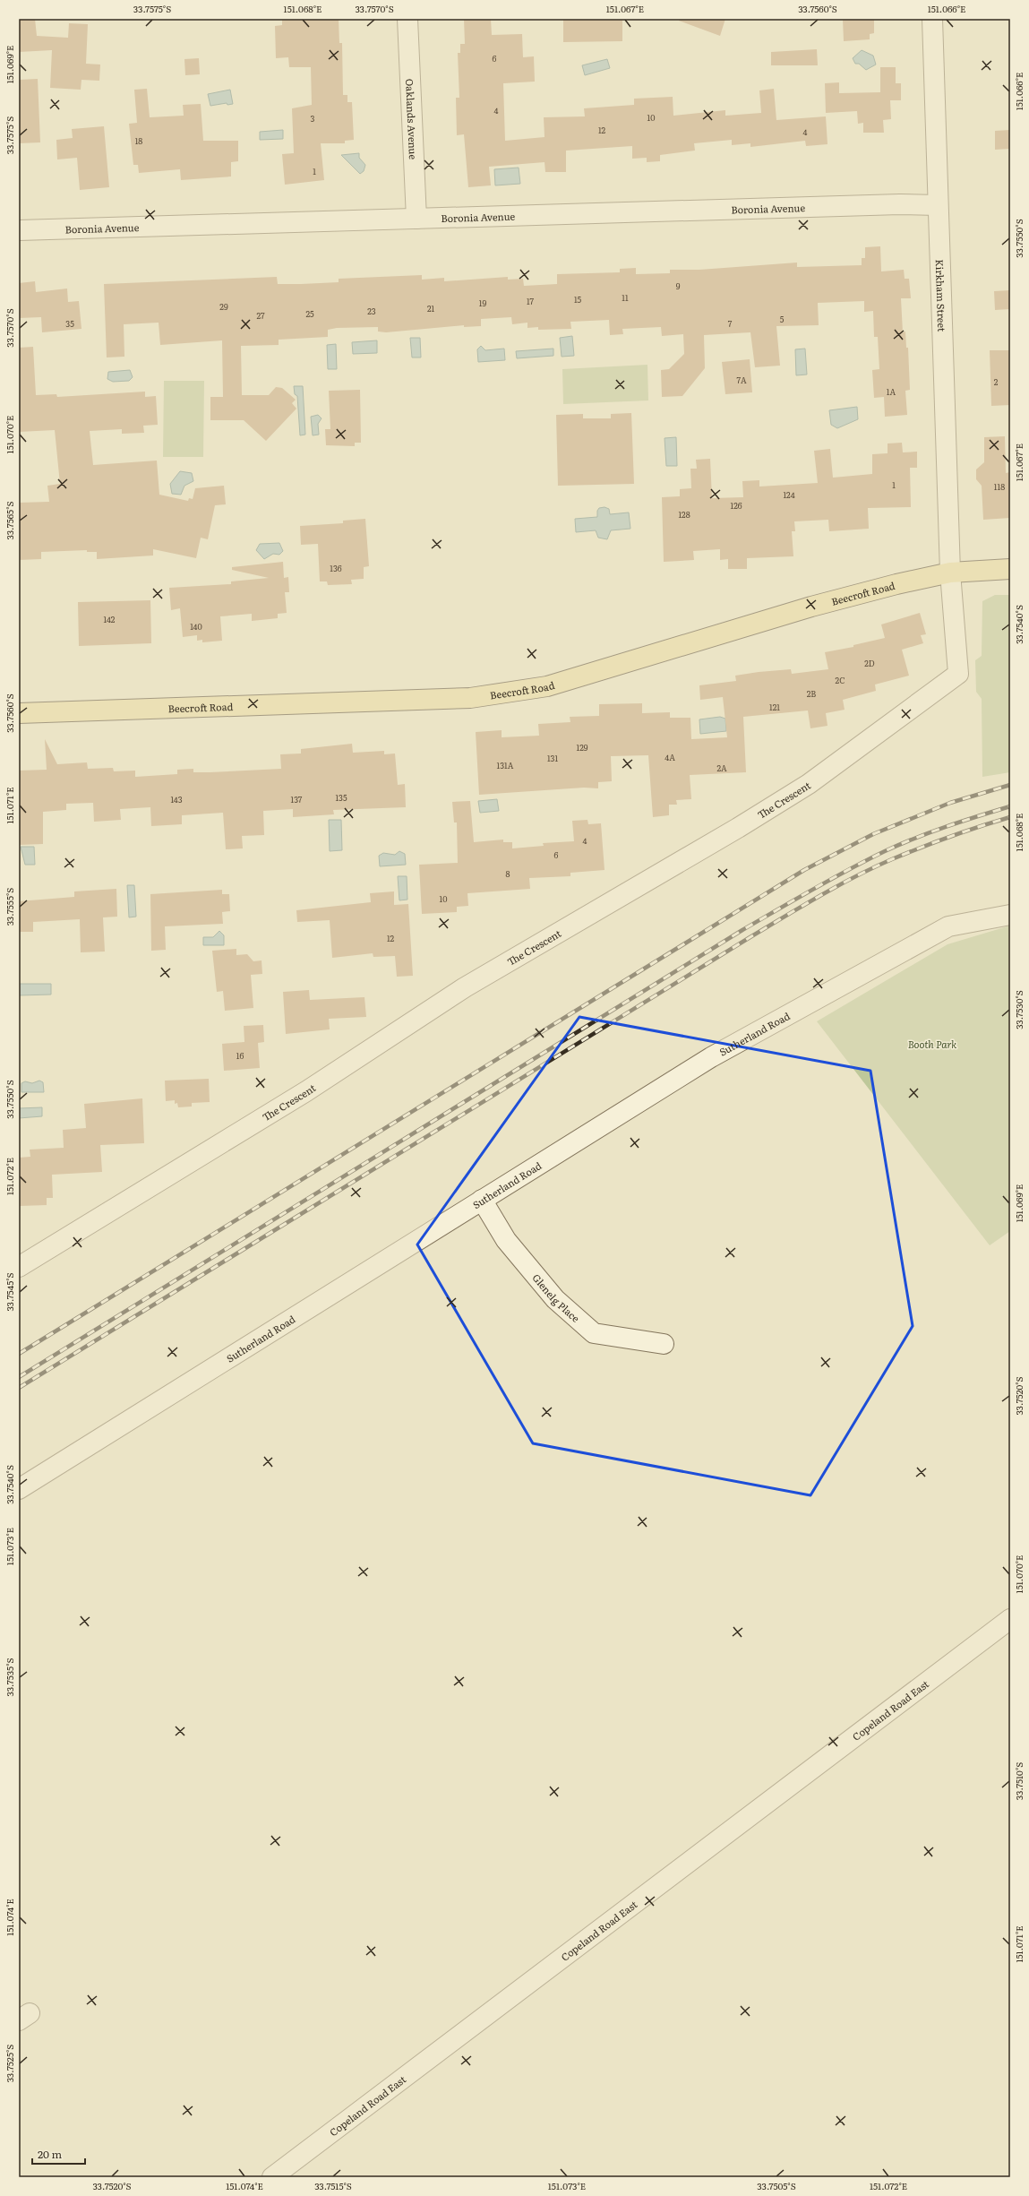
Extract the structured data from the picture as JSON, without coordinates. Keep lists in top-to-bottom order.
{
  "streets": {
    "main road": ["Beecroft Road"],
    "street": [
      "Oaklands Avenue",
      "Boronia Avenue",
      "Kirkham Street",
      "The Crescent",
      "Sutherland Road",
      "Glenelg Place",
      "Copeland Road East"
    ]
  },
  "crossings": [
    ["Oaklands Avenue", "Boronia Avenue"],
    ["Boronia Avenue", "Kirkham Street"],
    ["Kirkham Street", "Beecroft Road"],
    ["Kirkham Street", "The Crescent"],
    ["Beecroft Road", "The Crescent"],
    ["Sutherland Road", "Glenelg Place"]
  ],
  "parks": ["Booth Park"],
  "house_numbers": [
    "6",
    "4",
    "10",
    "3",
    "12",
    "4",
    "18",
    "1",
    "9",
    "11",
    "15",
    "17",
    "19",
    "29",
    "21",
    "23",
    "25",
    "27",
    "5",
    "35",
    "7",
    "7A",
    "2",
    "1A",
    "1",
    "118",
    "124",
    "126",
    "128",
    "136",
    "142",
    "140",
    "2D",
    "2C",
    "2B",
    "121",
    "129",
    "4A",
    "131",
    "131A",
    "2A",
    "135",
    "143",
    "137",
    "4",
    "6",
    "8",
    "10",
    "12",
    "16"
  ],
  "scale_bar": "20 m",
  "coordinates": [
    "33.7575°S",
    "151.068°E",
    "33.7570°S",
    "151.067°E",
    "33.7560°S",
    "151.066°E",
    "151.069°E",
    "33.7550°S",
    "151.070°E",
    "33.7565°S",
    "33.7540°S",
    "151.071°E",
    "33.7555°S",
    "33.7530°S",
    "151.072°E",
    "33.7545°S",
    "33.7520°S",
    "151.073°E",
    "33.7535°S",
    "33.7510°S",
    "151.074°E",
    "33.7525°S",
    "33.7515°S",
    "33.7505°S"
  ]
}
